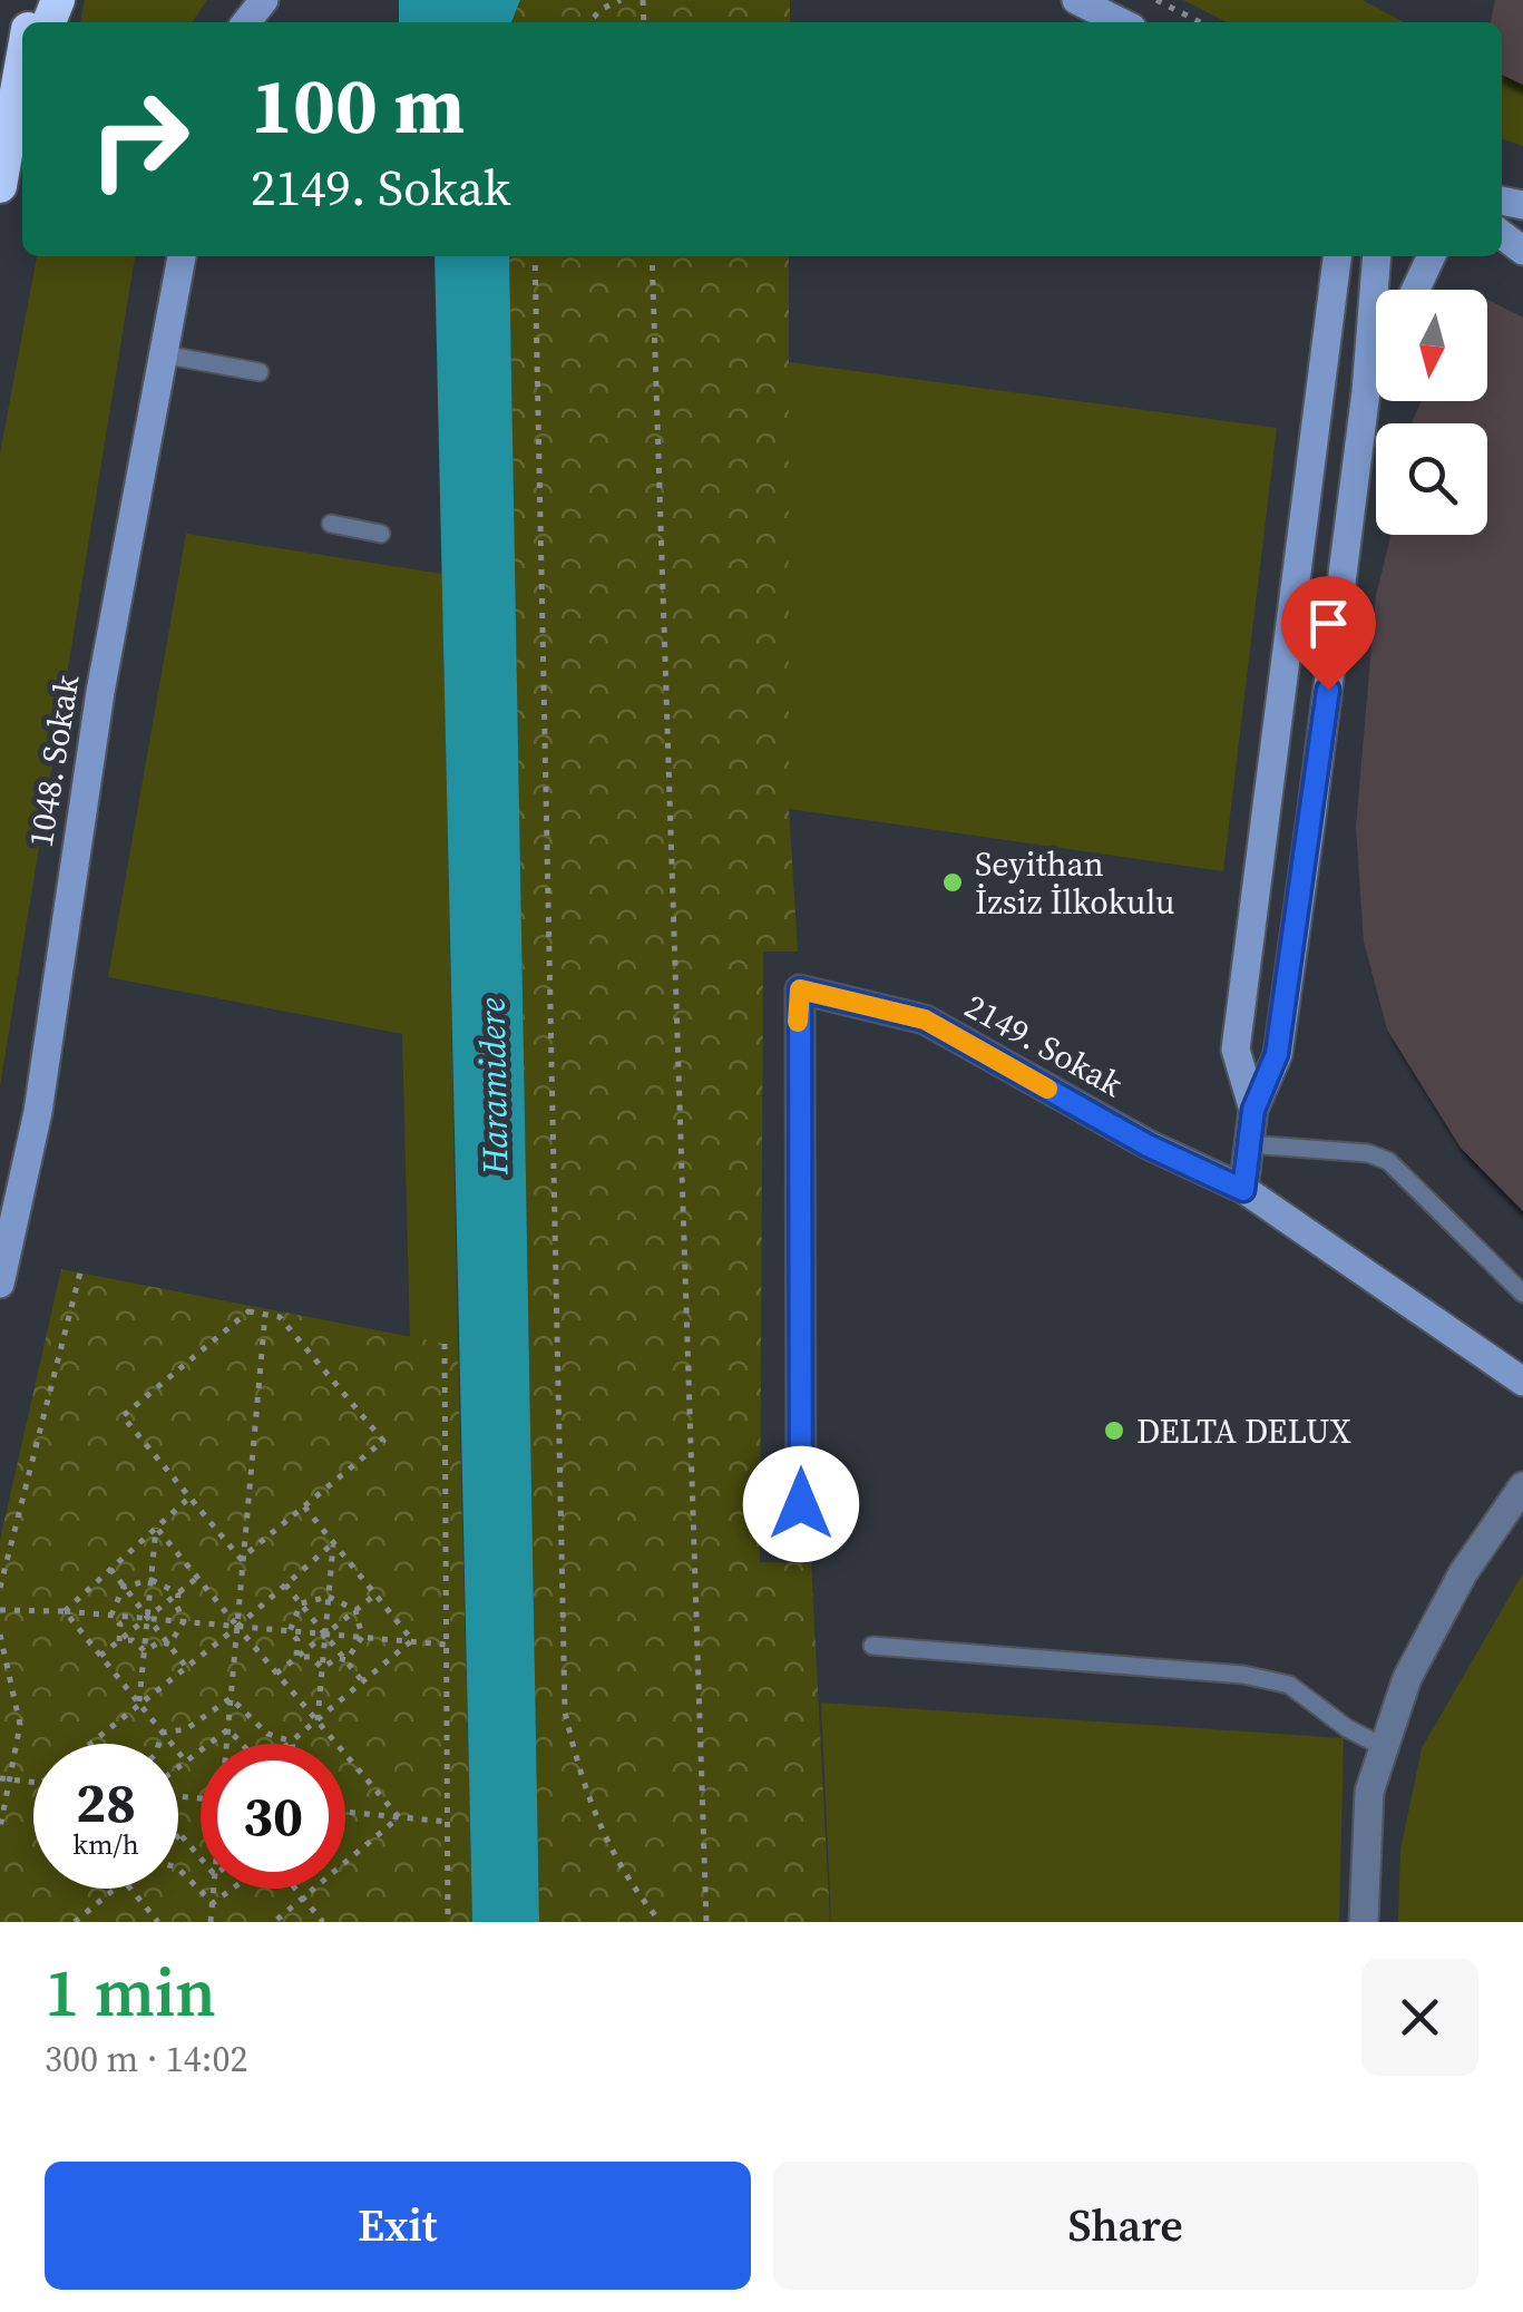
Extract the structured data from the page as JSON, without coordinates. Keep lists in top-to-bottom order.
{
  "streets": {
    "street": ["1048. Sokak", "2149. Sokak"]
  },
  "water": ["Haramidere"],
  "places": ["Seyithan İzsiz İlkokulu", "DELTA DELUX"],
  "north": "bottom",
  "page": {
    "turn": ["100 m", "2149. Sokak"],
    "speed": "28 km/h",
    "limit": "30",
    "heading": ["1 min", "300 m · 14:02"],
    "buttons": ["Exit", "Share"]
  }
}
